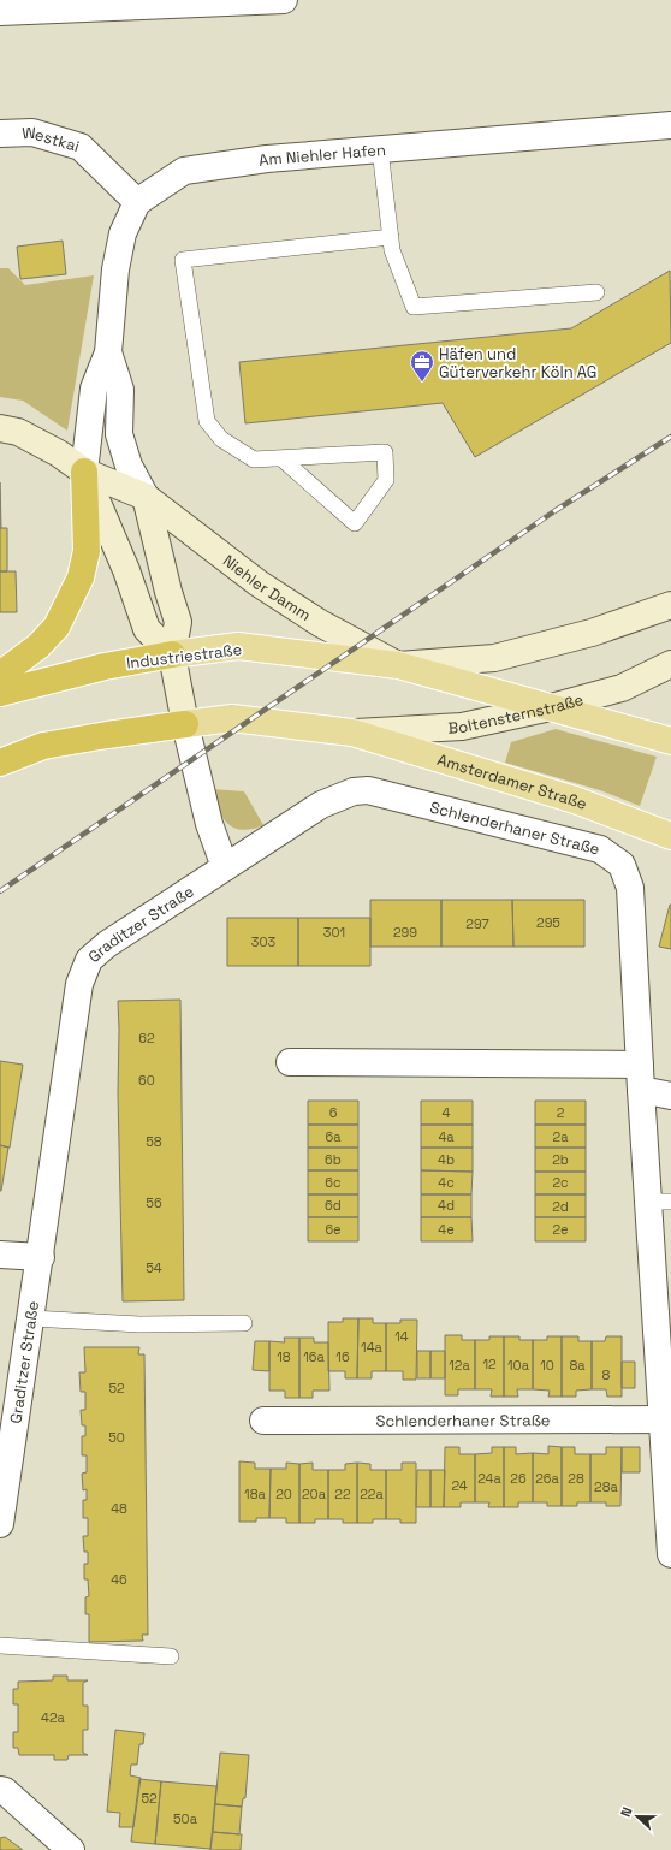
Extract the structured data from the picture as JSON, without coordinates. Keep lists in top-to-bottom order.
{
  "streets": {
    "highway": ["Industriestraße"],
    "main road": ["Amsterdamer Straße"],
    "street": [
      "Westkai",
      "Am Niehler Hafen",
      "Niehler Damm",
      "Boltensternstraße",
      "Schlenderhaner Straße",
      "Graditzer Straße"
    ]
  },
  "crossings": [
    ["Westkai", "Am Niehler Hafen"],
    ["Niehler Damm", "Industriestraße"],
    ["Boltensternstraße", "Amsterdamer Straße"],
    ["Schlenderhaner Straße", "Graditzer Straße"]
  ],
  "places": {
    "office": ["Häfen und Güterverkehr Köln AG"]
  },
  "house_numbers": [
    "295",
    "297",
    "301",
    "299",
    "303",
    "62",
    "60",
    "6",
    "4",
    "2",
    "6a",
    "4a",
    "2a",
    "58",
    "6b",
    "4b",
    "2b",
    "6c",
    "4c",
    "2c",
    "56",
    "6d",
    "4d",
    "2d",
    "6e",
    "4e",
    "2e",
    "54",
    "14",
    "14a",
    "18",
    "16a",
    "16",
    "12",
    "12a",
    "10a",
    "10",
    "8a",
    "8",
    "52",
    "50",
    "24a",
    "26",
    "26a",
    "28",
    "24",
    "28a",
    "18a",
    "20",
    "20a",
    "22",
    "22a",
    "48",
    "46",
    "42a",
    "52",
    "50a"
  ],
  "north": "left"
}
